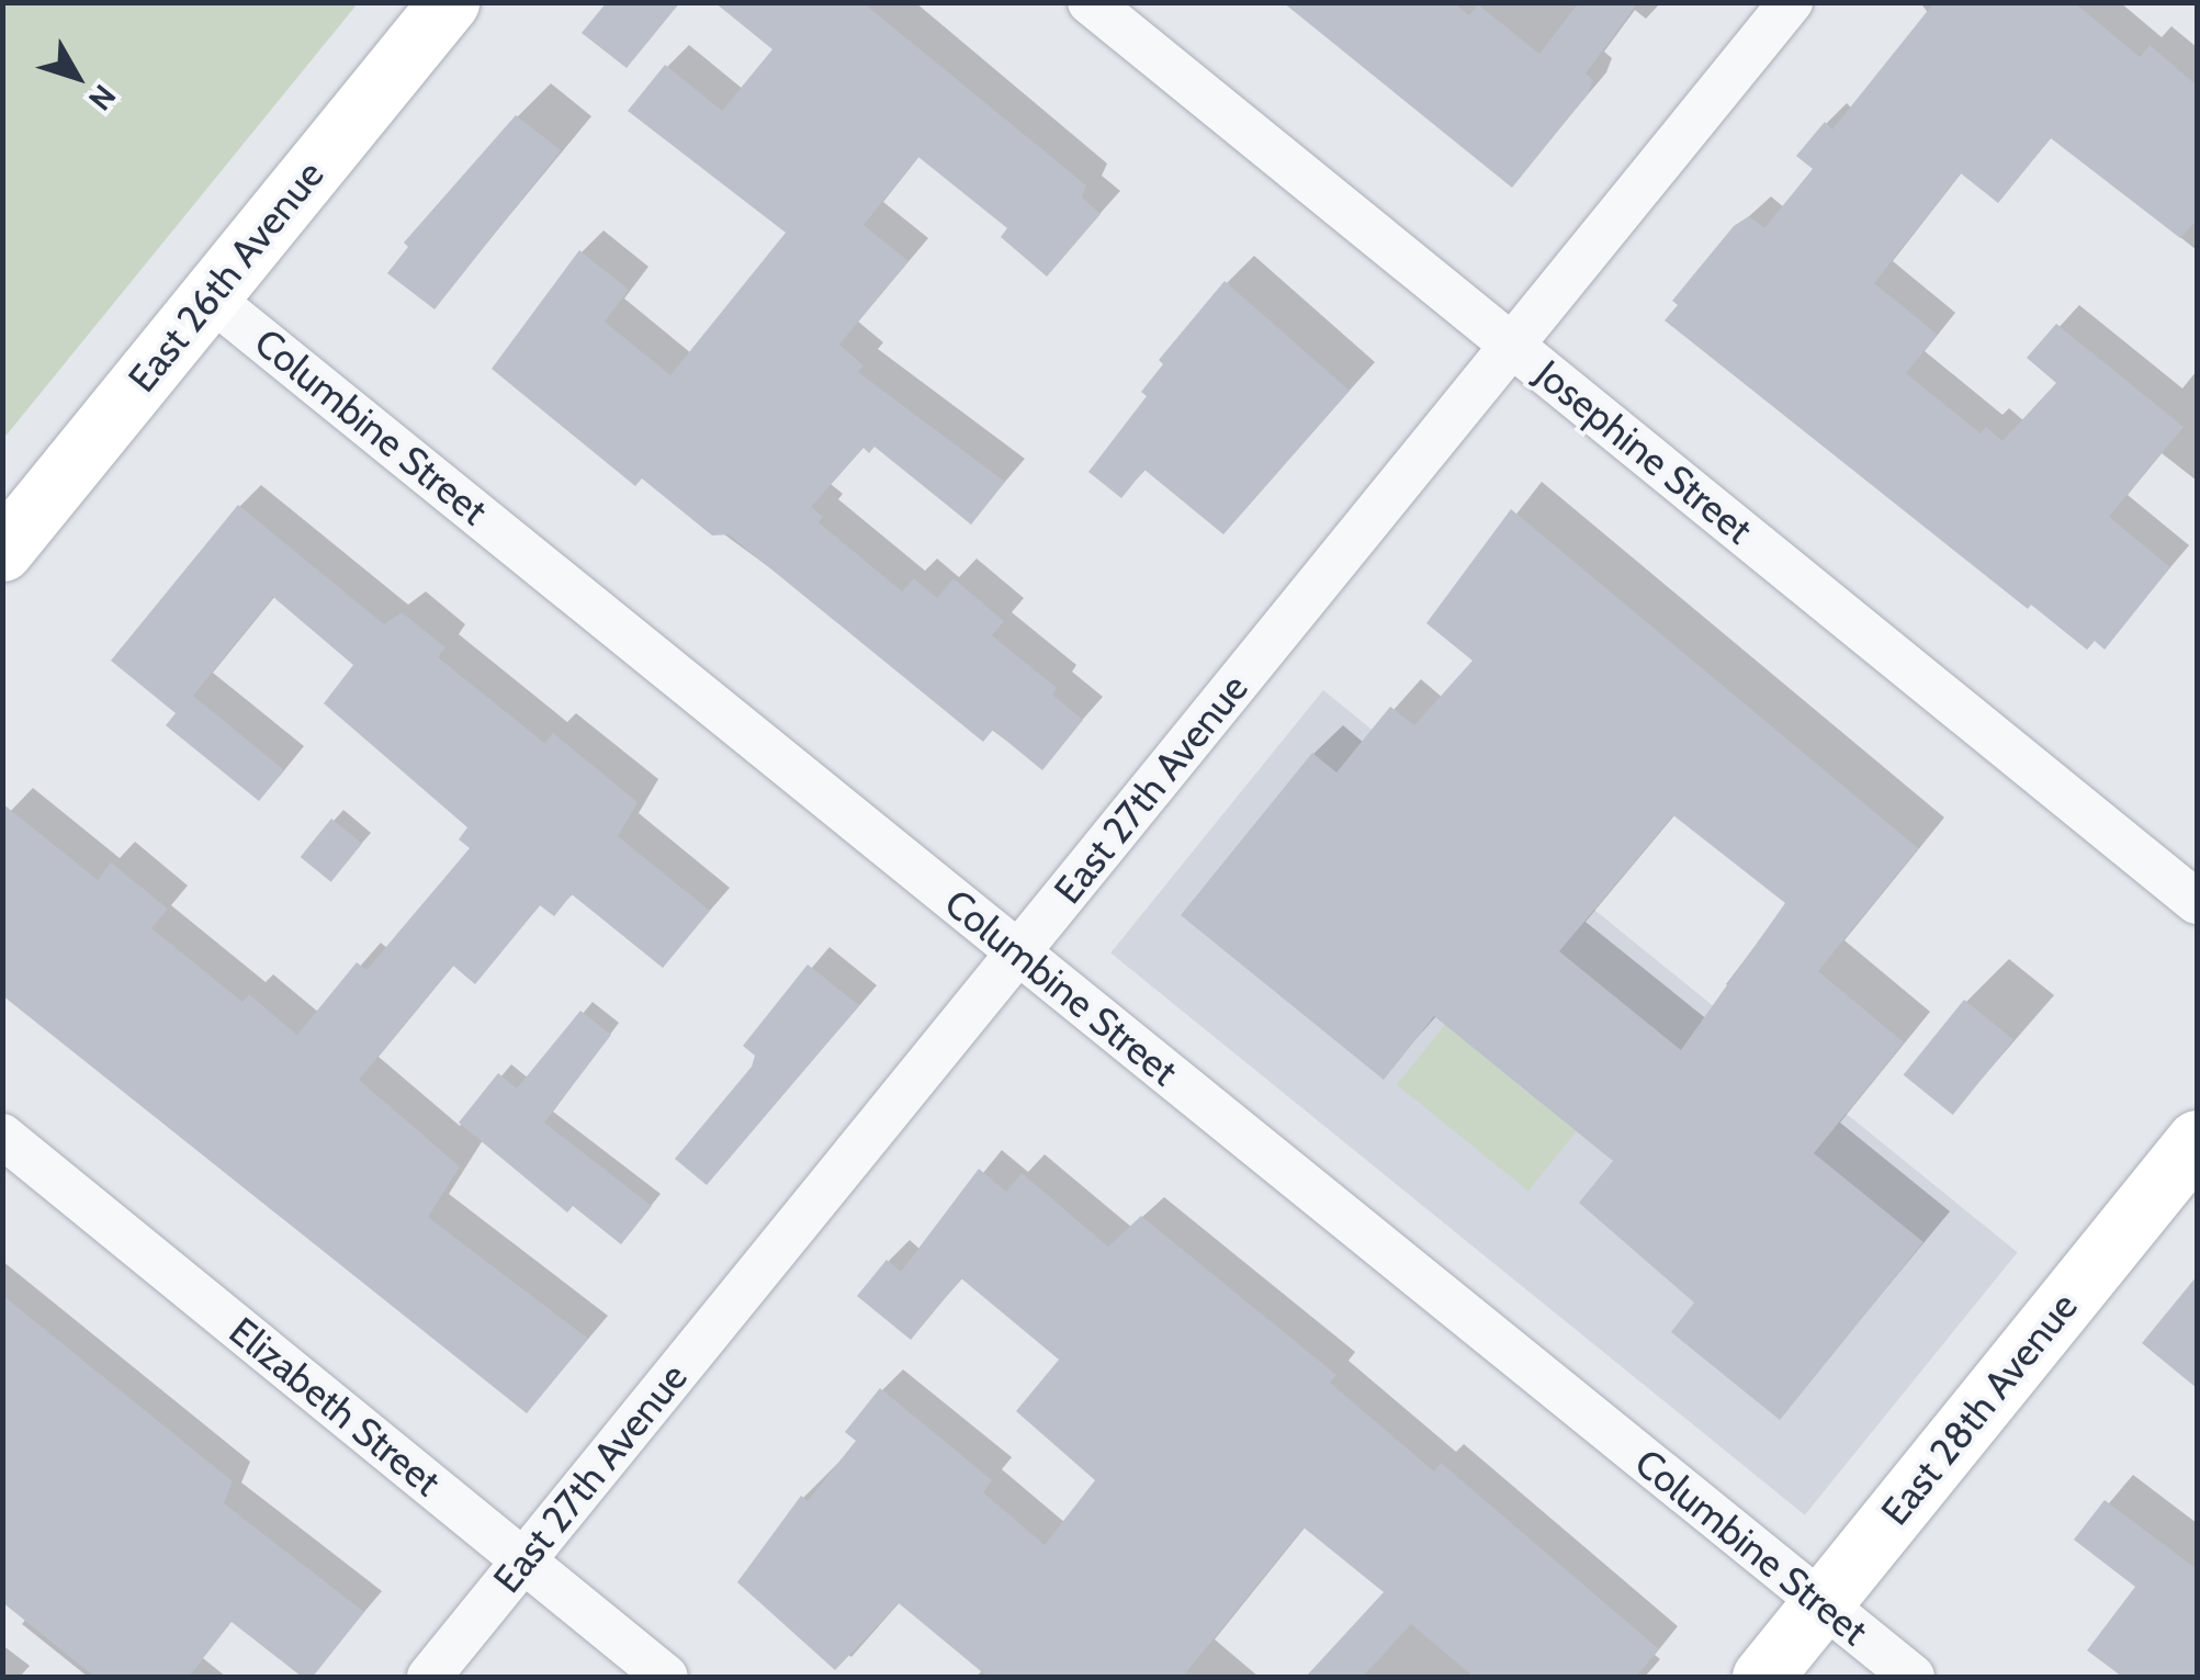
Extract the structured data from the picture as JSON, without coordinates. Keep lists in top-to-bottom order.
{
  "streets": {
    "street": [
      "East 26th Avenue",
      "Columbine Street",
      "Josephine Street",
      "East 27th Avenue",
      "Elizabeth Street",
      "East 28th Avenue"
    ]
  },
  "crossings": [
    ["East 26th Avenue", "Columbine Street"],
    ["Columbine Street", "East 27th Avenue"],
    ["Columbine Street", "East 28th Avenue"],
    ["Josephine Street", "East 27th Avenue"],
    ["East 27th Avenue", "Elizabeth Street"]
  ],
  "north": "bottom right"
}
